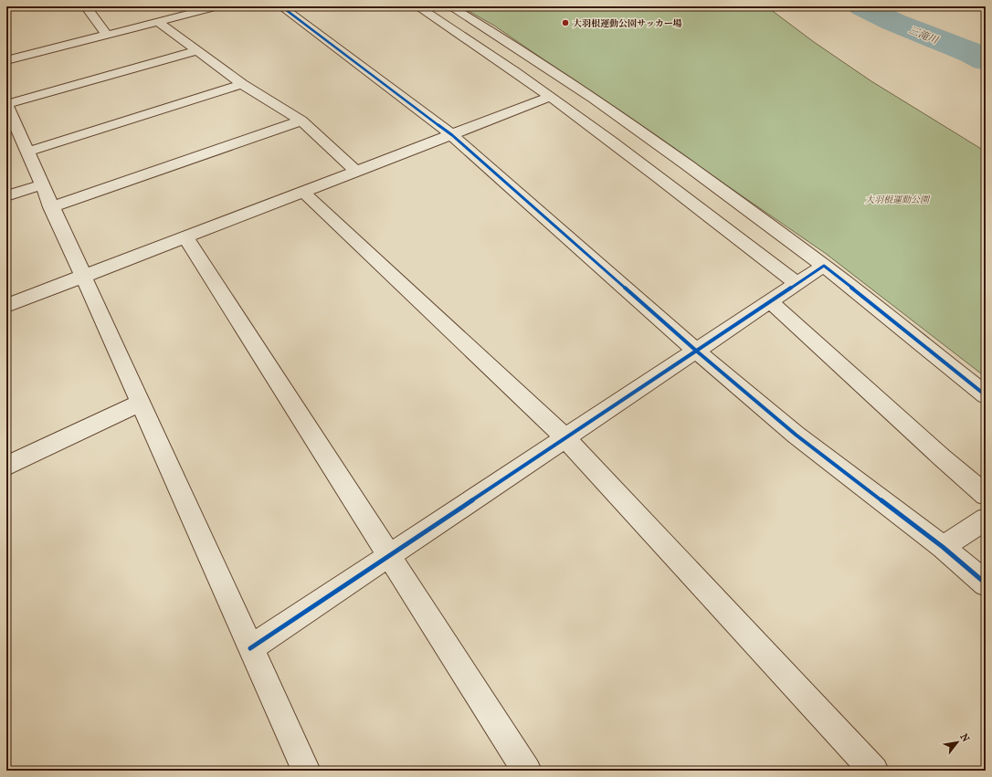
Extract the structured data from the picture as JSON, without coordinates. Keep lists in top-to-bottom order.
{
  "water": ["三滝川"],
  "parks": ["大羽根運動公園"],
  "places": ["大羽根運動公園サッカー場"],
  "north": "top right"
}
